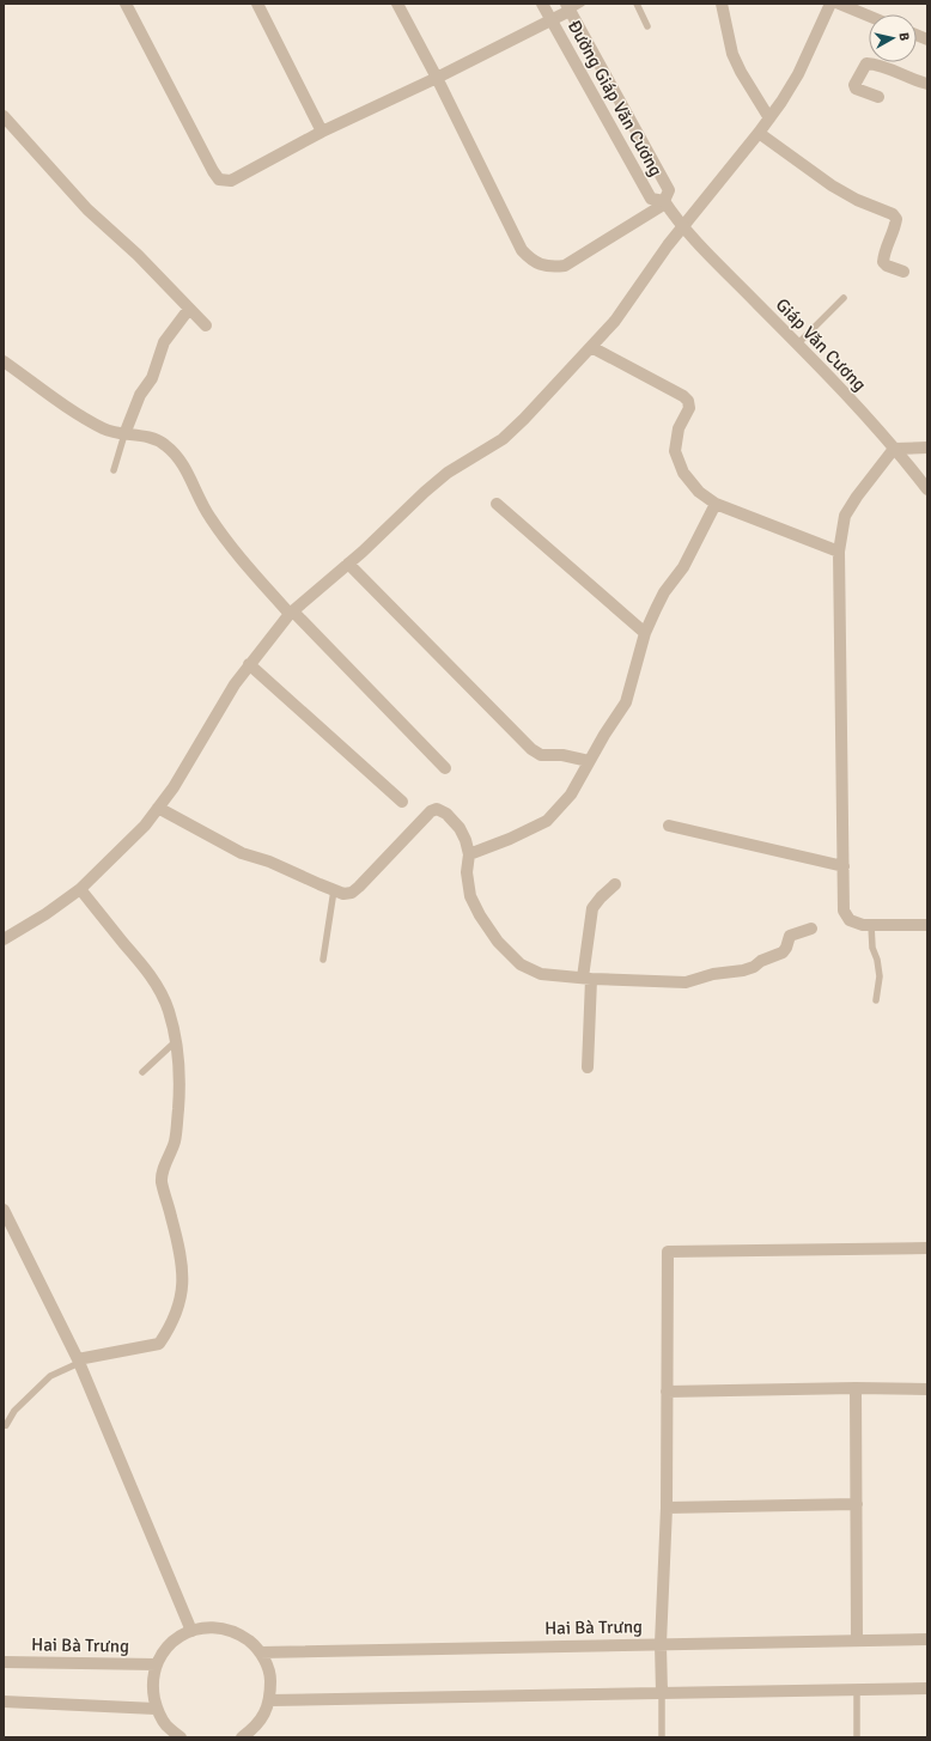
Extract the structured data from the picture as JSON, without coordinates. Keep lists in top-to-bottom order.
{
  "streets": {
    "street": ["Đường Giáp Văn Cương", "Giáp Văn Cương", "Hai Bà Trưng"]
  },
  "crossings": [
    ["Đường Giáp Văn Cương", "Giáp Văn Cương"]
  ],
  "north": "right"
}
